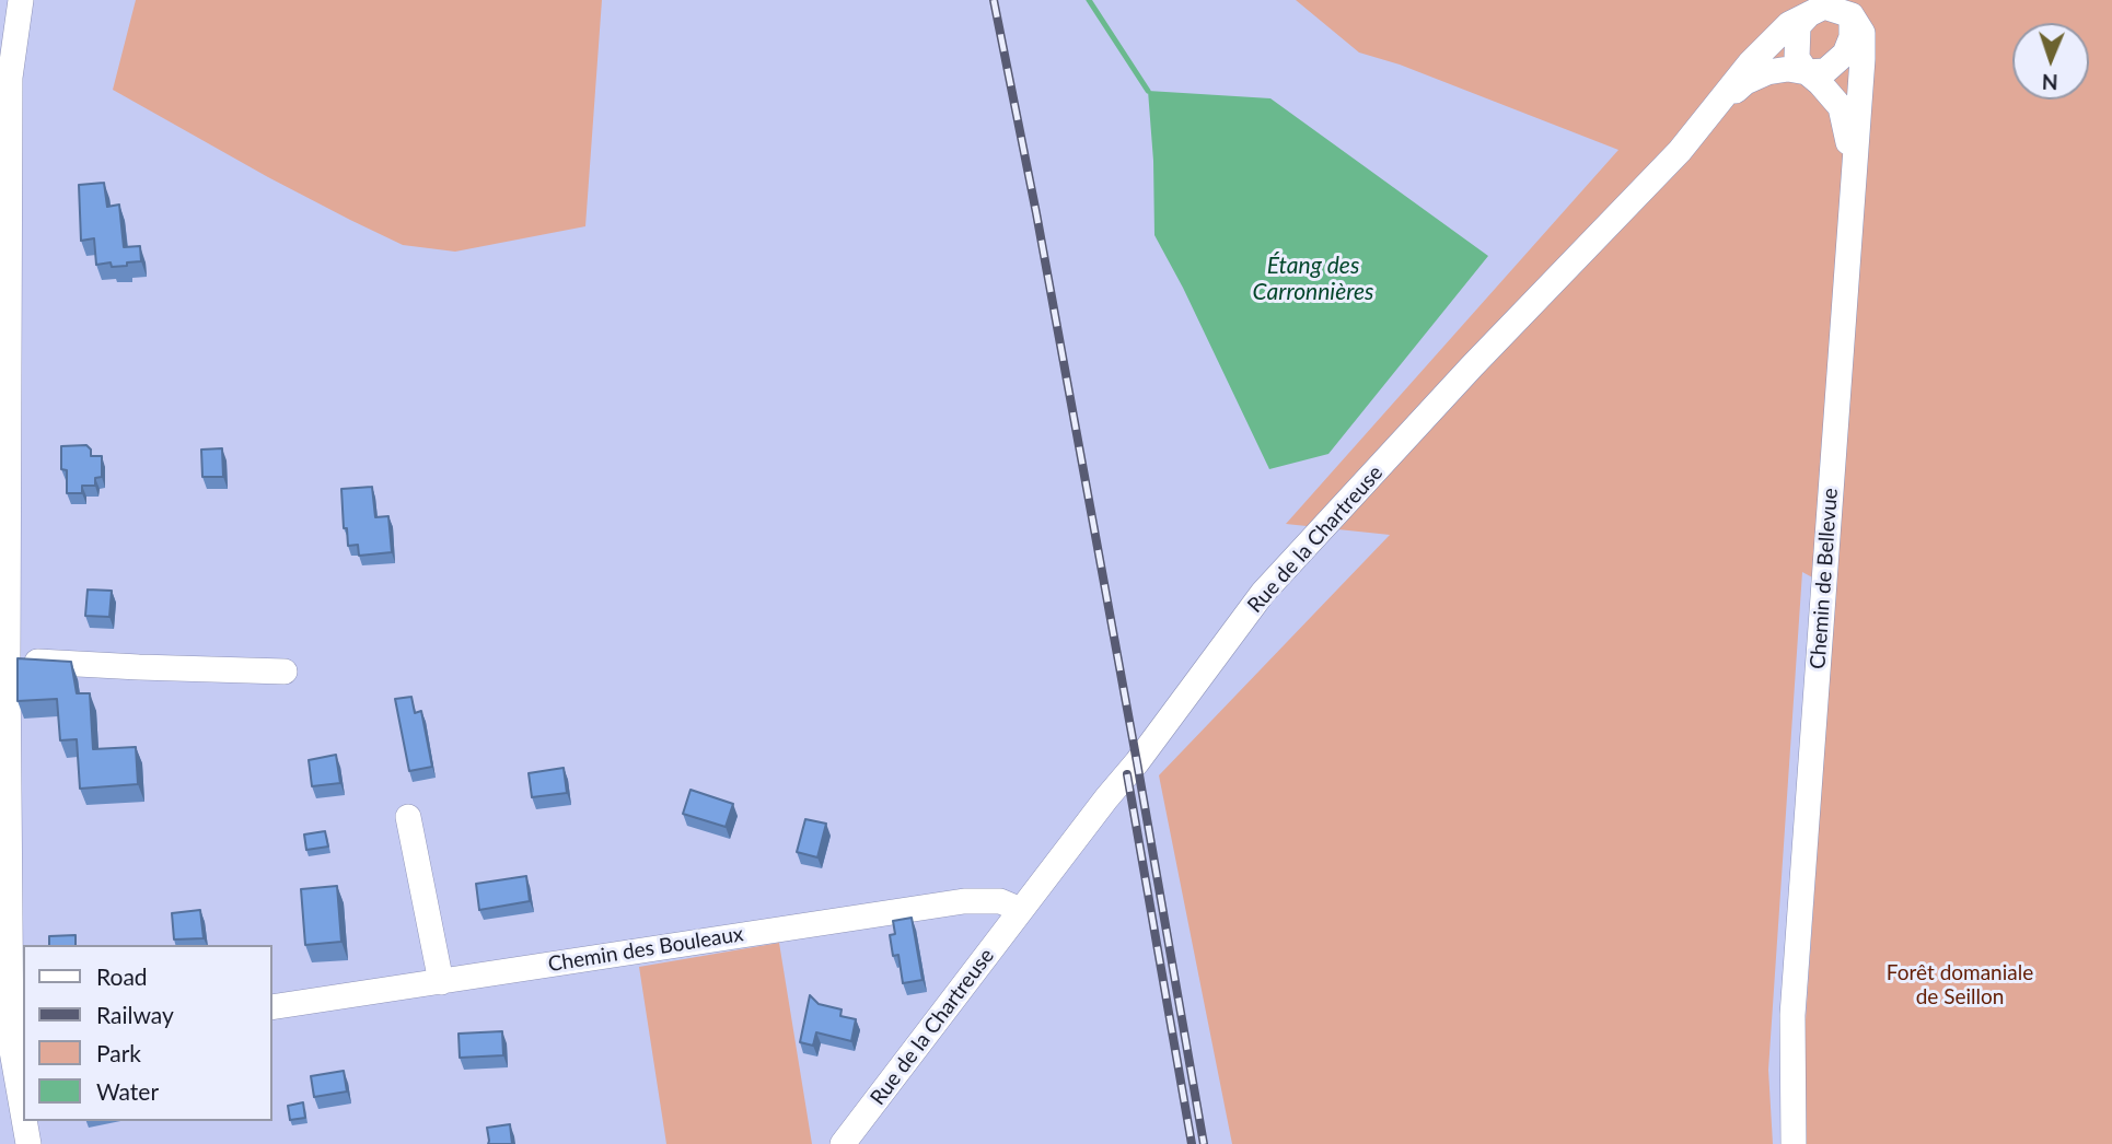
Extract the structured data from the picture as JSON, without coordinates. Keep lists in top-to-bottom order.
{
  "streets": {
    "street": ["Rue de la Chartreuse", "Chemin de Bellevue", "Chemin des Bouleaux"]
  },
  "crossings": [
    ["Rue de la Chartreuse", "Chemin de Bellevue"],
    ["Rue de la Chartreuse", "Chemin des Bouleaux"]
  ],
  "water": ["Étang des Carronnières"],
  "parks": ["Forêt domaniale de Seillon"],
  "legend": [
    "Road",
    "Railway",
    "Park",
    "Water"
  ],
  "north": "bottom"
}
